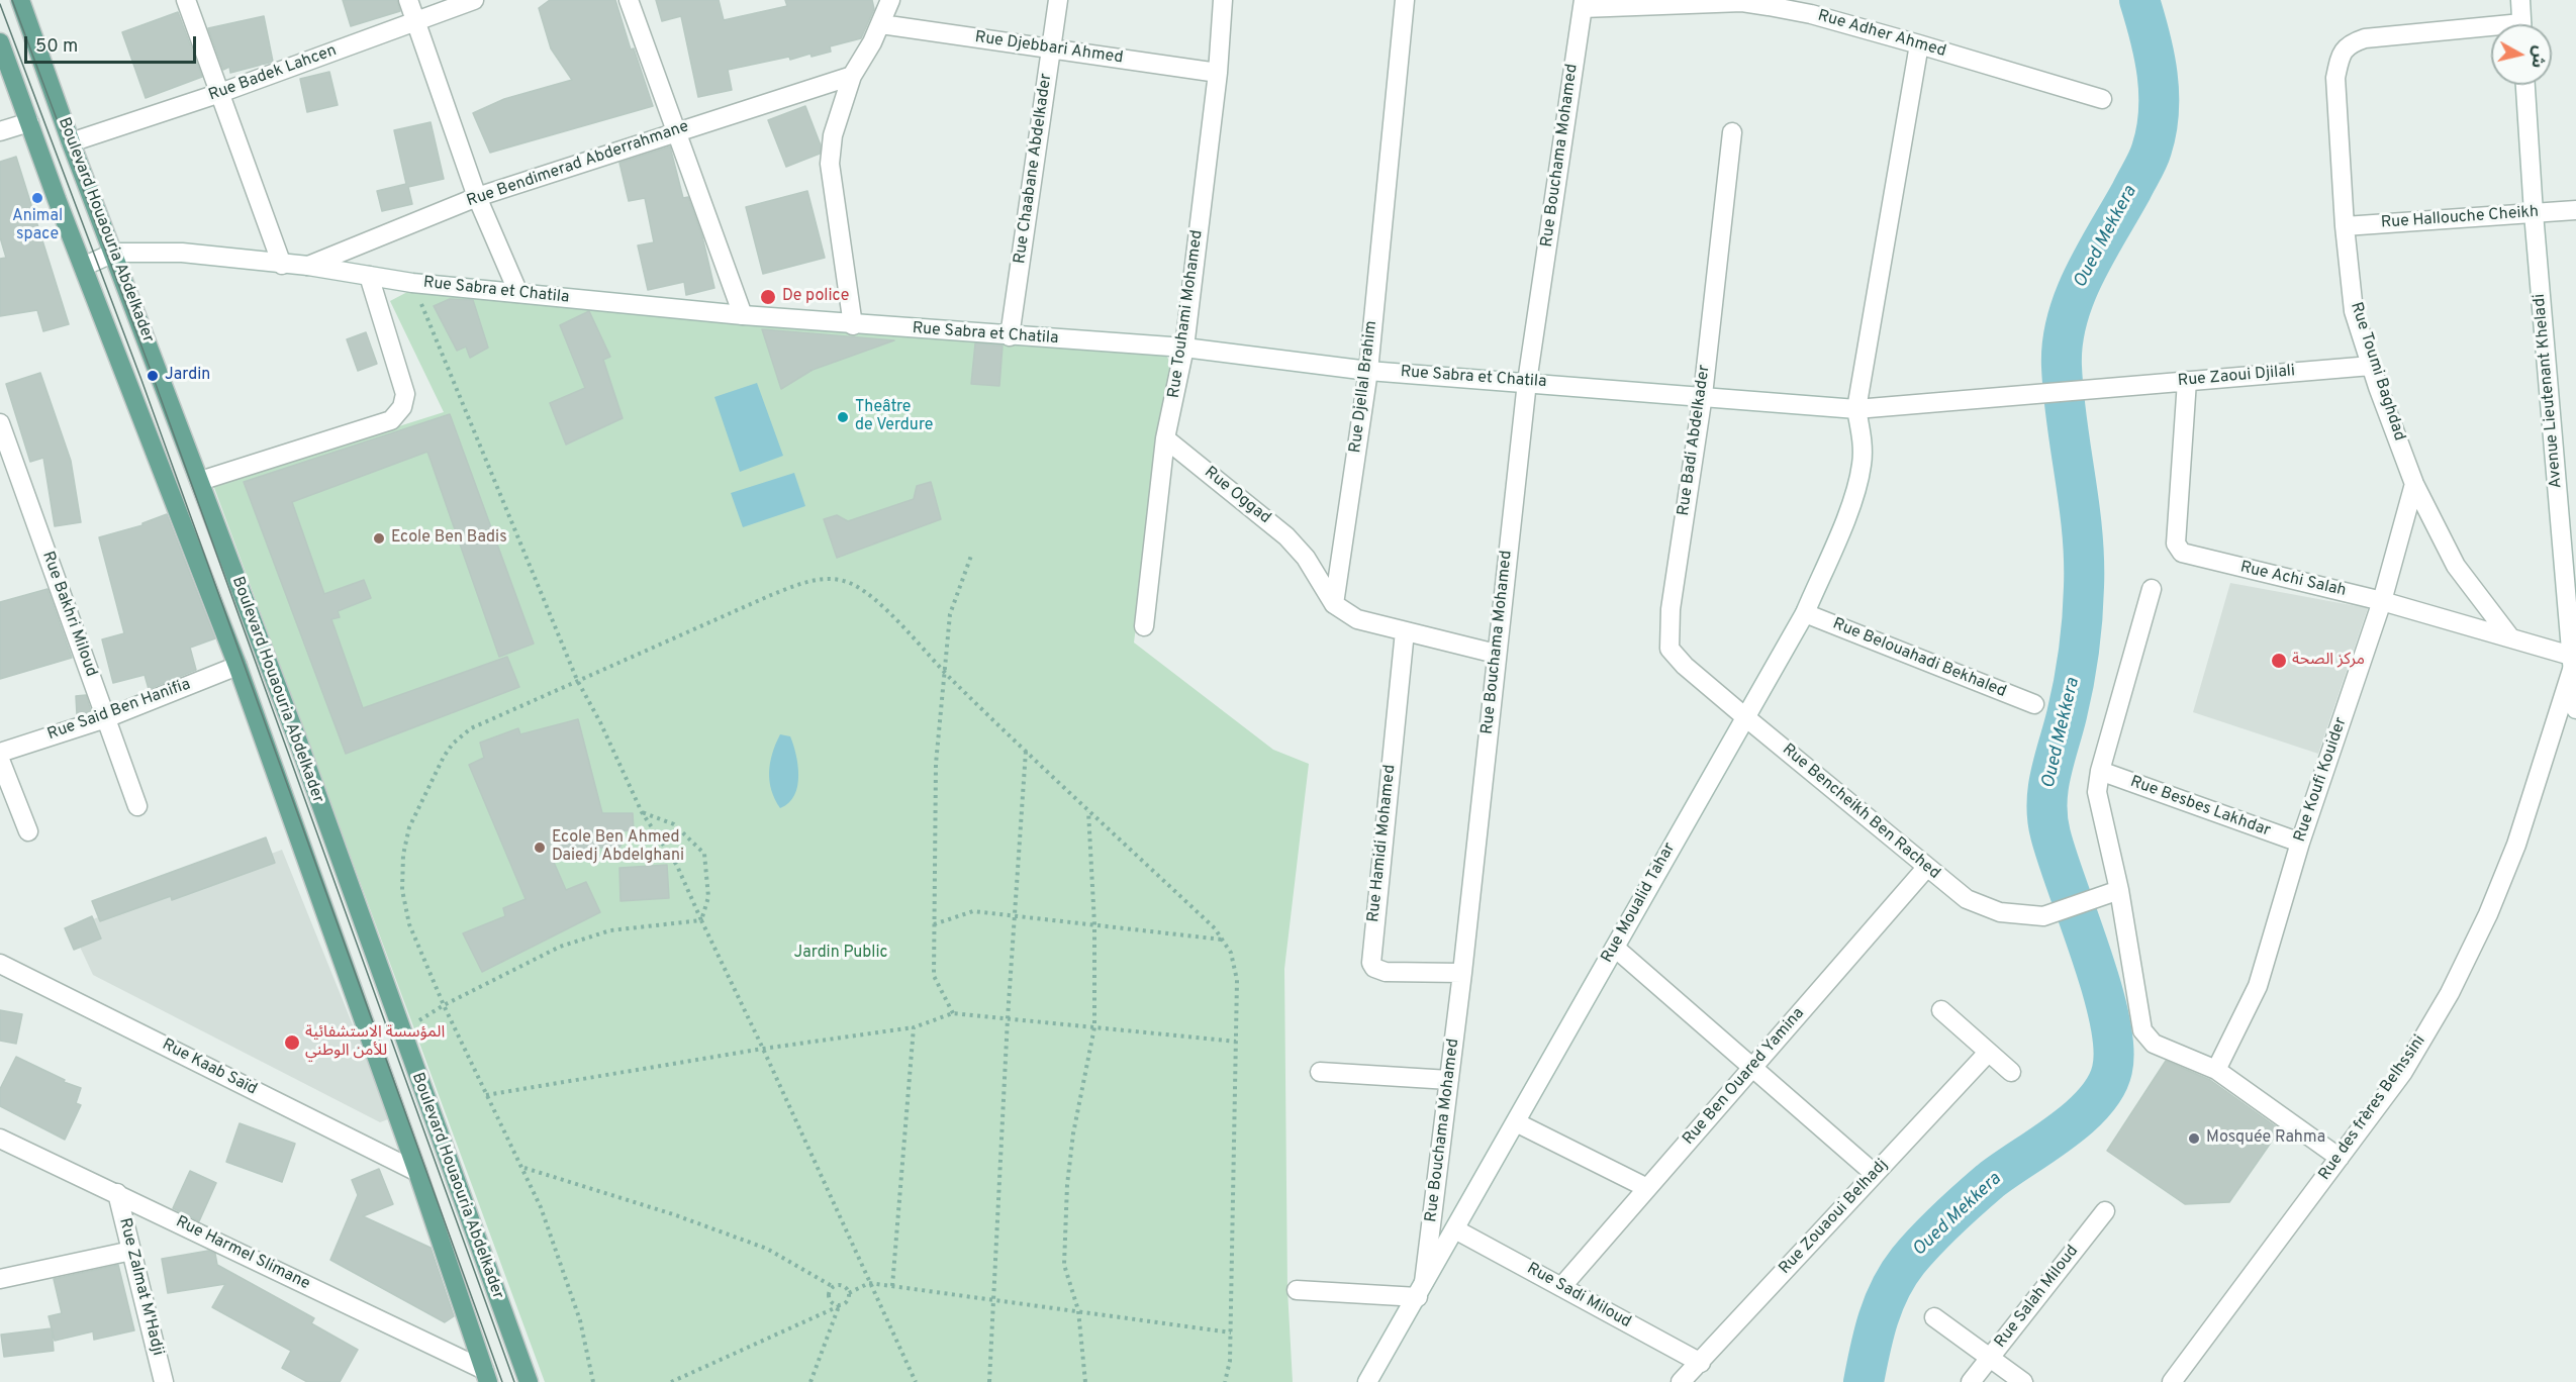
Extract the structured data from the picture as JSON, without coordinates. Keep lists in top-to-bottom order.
{
  "streets": {
    "main road": ["Boulevard Houaouria Abdelkader"],
    "street": [
      "Rue Adher Ahmed",
      "Rue Djebbari Ahmed",
      "Rue Badek Lahcen",
      "Rue Bouchama Mohamed",
      "Rue Bendimerad Abderrahmane",
      "Rue Chaabane Abdelkader",
      "Rue Hallouche Cheikh",
      "Rue Sabra et Chatila",
      "Rue Touhami Mohamed",
      "Rue Toumi Baghdad",
      "Rue Zaoui Djilali",
      "Rue Djellal Brahim",
      "Avenue Lieutenant Kheladi",
      "Rue Badi Abdelkader",
      "Rue Oggad",
      "Rue Achi Salah",
      "Rue Bakhri Miloud",
      "Rue Belouahadi Bekhaled",
      "Rue Said Ben Hanifia",
      "Rue Koufi Kouider",
      "Rue Besbes Lakhdar",
      "Rue Bencheikh Ben Rached",
      "Rue Hamidi Mohamed",
      "Rue Moualid Tahar",
      "Rue Kaab Saïd",
      "Rue Ben Ouared Yamina",
      "Rue des frères Belhssini",
      "Rue Zouaoui Belhadj",
      "Rue Harmel Slimane",
      "Rue Zalmat M'Hadji",
      "Rue Sadi Miloud",
      "Rue Salah Miloud"
    ]
  },
  "crossings": [
    ["Rue Adher Ahmed", "Rue Bouchama Mohamed"],
    ["Rue Adher Ahmed", "Rue Moualid Tahar"],
    ["Rue Djebbari Ahmed", "Rue Chaabane Abdelkader"],
    ["Rue Djebbari Ahmed", "Rue Touhami Mohamed"],
    ["Rue Badek Lahcen", "Boulevard Houaouria Abdelkader"],
    ["Rue Bouchama Mohamed", "Rue Sabra et Chatila"],
    ["Rue Bouchama Mohamed", "Rue Hamidi Mohamed"],
    ["Rue Bouchama Mohamed", "Rue Moualid Tahar"],
    ["Rue Bendimerad Abderrahmane", "Rue Sabra et Chatila"],
    ["Rue Chaabane Abdelkader", "Rue Sabra et Chatila"],
    ["Rue Hallouche Cheikh", "Rue Toumi Baghdad"],
    ["Rue Hallouche Cheikh", "Avenue Lieutenant Kheladi"],
    ["Boulevard Houaouria Abdelkader", "Rue Sabra et Chatila"],
    ["Boulevard Houaouria Abdelkader", "Rue Said Ben Hanifia"],
    ["Boulevard Houaouria Abdelkader", "Rue Kaab Saïd"],
    ["Boulevard Houaouria Abdelkader", "Rue Harmel Slimane"],
    ["Rue Sabra et Chatila", "Rue Touhami Mohamed"],
    ["Rue Sabra et Chatila", "Rue Zaoui Djilali"],
    ["Rue Sabra et Chatila", "Rue Djellal Brahim"],
    ["Rue Sabra et Chatila", "Rue Badi Abdelkader"],
    ["Rue Sabra et Chatila", "Rue Moualid Tahar"],
    ["Rue Touhami Mohamed", "Rue Oggad"],
    ["Rue Toumi Baghdad", "Rue Zaoui Djilali"],
    ["Rue Toumi Baghdad", "Rue Achi Salah"],
    ["Rue Toumi Baghdad", "Rue Koufi Kouider"],
    ["Rue Zaoui Djilali", "Rue Achi Salah"],
    ["Rue Zaoui Djilali", "Rue Moualid Tahar"],
    ["Rue Djellal Brahim", "Rue Oggad"],
    ["Avenue Lieutenant Kheladi", "Rue Achi Salah"],
    ["Avenue Lieutenant Kheladi", "Rue des frères Belhssini"],
    ["Rue Badi Abdelkader", "Rue Bencheikh Ben Rached"],
    ["Rue Badi Abdelkader", "Rue Moualid Tahar"],
    ["Rue Achi Salah", "Rue Koufi Kouider"],
    ["Rue Achi Salah", "Rue des frères Belhssini"],
    ["Rue Bakhri Miloud", "Rue Said Ben Hanifia"],
    ["Rue Belouahadi Bekhaled", "Rue Moualid Tahar"],
    ["Rue Koufi Kouider", "Rue Besbes Lakhdar"],
    ["Rue Bencheikh Ben Rached", "Rue Moualid Tahar"],
    ["Rue Bencheikh Ben Rached", "Rue Ben Ouared Yamina"],
    ["Rue Moualid Tahar", "Rue Sadi Miloud"],
    ["Rue Ben Ouared Yamina", "Rue Sadi Miloud"],
    ["Rue Zouaoui Belhadj", "Rue Sadi Miloud"],
    ["Rue Harmel Slimane", "Rue Zalmat M'Hadji"]
  ],
  "water": ["Oued Mekkera"],
  "parks": ["Jardin Public"],
  "places": [
    "Animal space",
    "De police",
    "Jardin",
    "Theâtre de Verdure",
    "Ecole Ben Badis",
    "مركز الصحة",
    "Ecole Ben Ahmed Daiedj Abdelghani",
    "المؤسسة الاستشفائية للأمن الوطني",
    "Mosquée Rahma"
  ],
  "scale_bar": "50 m",
  "north": "right"
}
